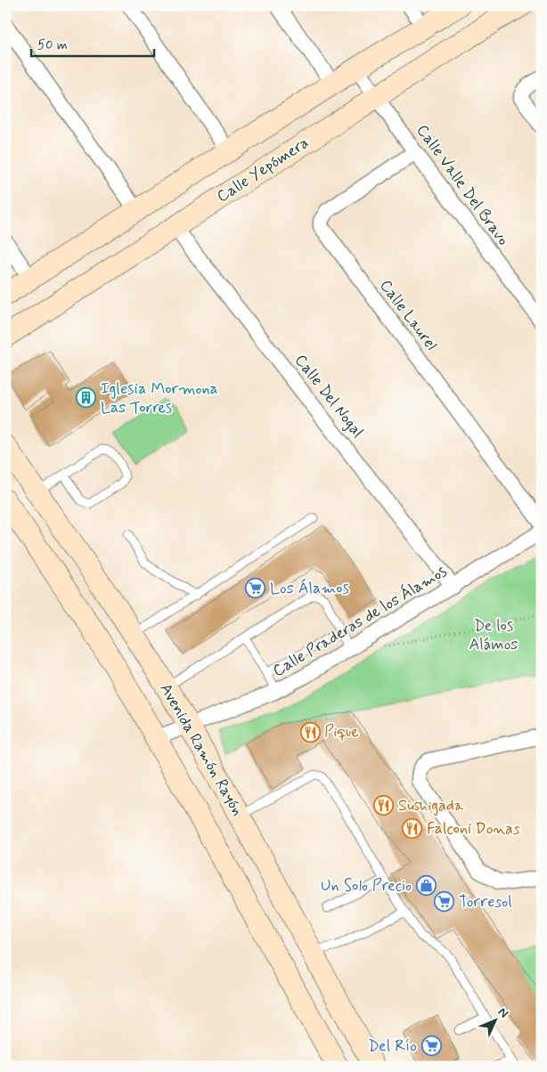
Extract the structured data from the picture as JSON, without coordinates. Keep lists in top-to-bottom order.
{
  "streets": {
    "main road": ["Calle Yepómera", "Avenida Ramón Rayón"],
    "street": [
      "Calle Valle Del Bravo",
      "Calle Laurel",
      "Calle Del Nogal",
      "Calle Praderas de los Álamos"
    ]
  },
  "crossings": [
    ["Calle Yepómera", "Calle Valle Del Bravo"],
    ["Calle Yepómera", "Calle Del Nogal"],
    ["Calle Valle Del Bravo", "Calle Laurel"],
    ["Calle Del Nogal", "Calle Praderas de los Álamos"],
    ["Calle Praderas de los Álamos", "Avenida Ramón Rayón"]
  ],
  "parks": ["De los Alámos"],
  "places": {
    "building": ["Iglesia Mormona Las Torres"],
    "supermarket": ["Los Álamos", "Torresol", "Del Río"],
    "restaurant": ["Pique", "Sushigada", "Falconi Donas"],
    "shop": ["Un Solo Precio"]
  },
  "scale_bar": "50 m",
  "north": "top right"
}
